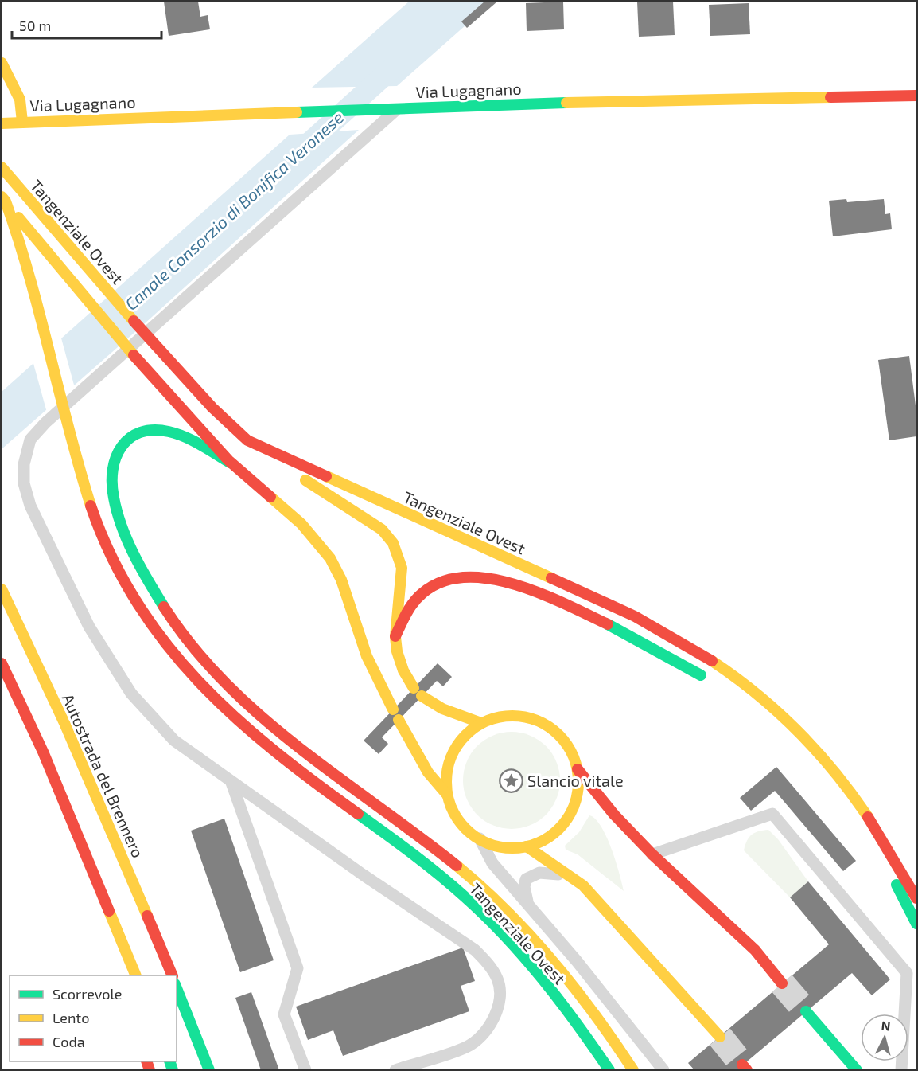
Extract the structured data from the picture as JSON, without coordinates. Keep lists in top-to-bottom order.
{
  "streets": {
    "main road": ["Via Lugagnano", "Tangenziale Ovest", "Autostrada del Brennero"]
  },
  "water": ["Canale Consorzio di Bonifica Veronese"],
  "places": {
    "place": ["Slancio vitale"]
  },
  "legend": ["Scorrevole", "Lento", "Coda"],
  "scale_bar": "50 m",
  "north": "top"
}
